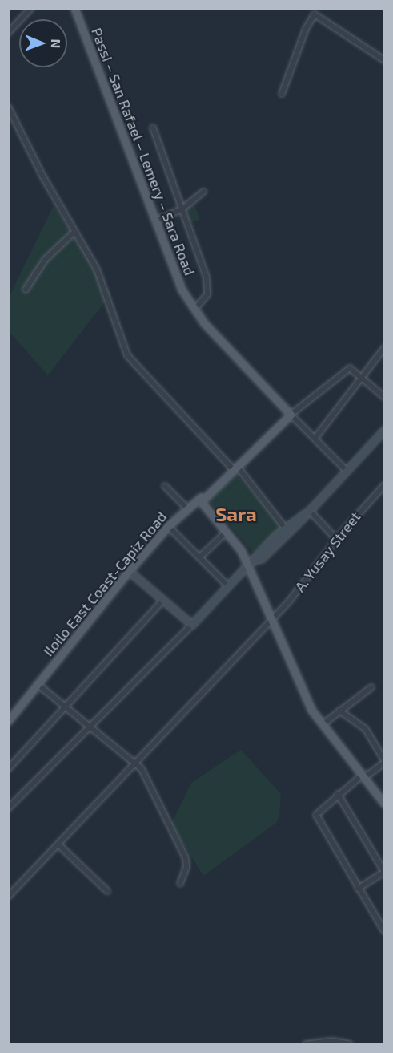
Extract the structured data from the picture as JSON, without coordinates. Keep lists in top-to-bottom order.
{
  "streets": {
    "main road": ["Passi – San Rafael – Lemery – Sara Road", "Iloilo East Coast-Capiz Road"],
    "street": ["A. Yusay Street"]
  },
  "districts": ["Sara"],
  "north": "right"
}
